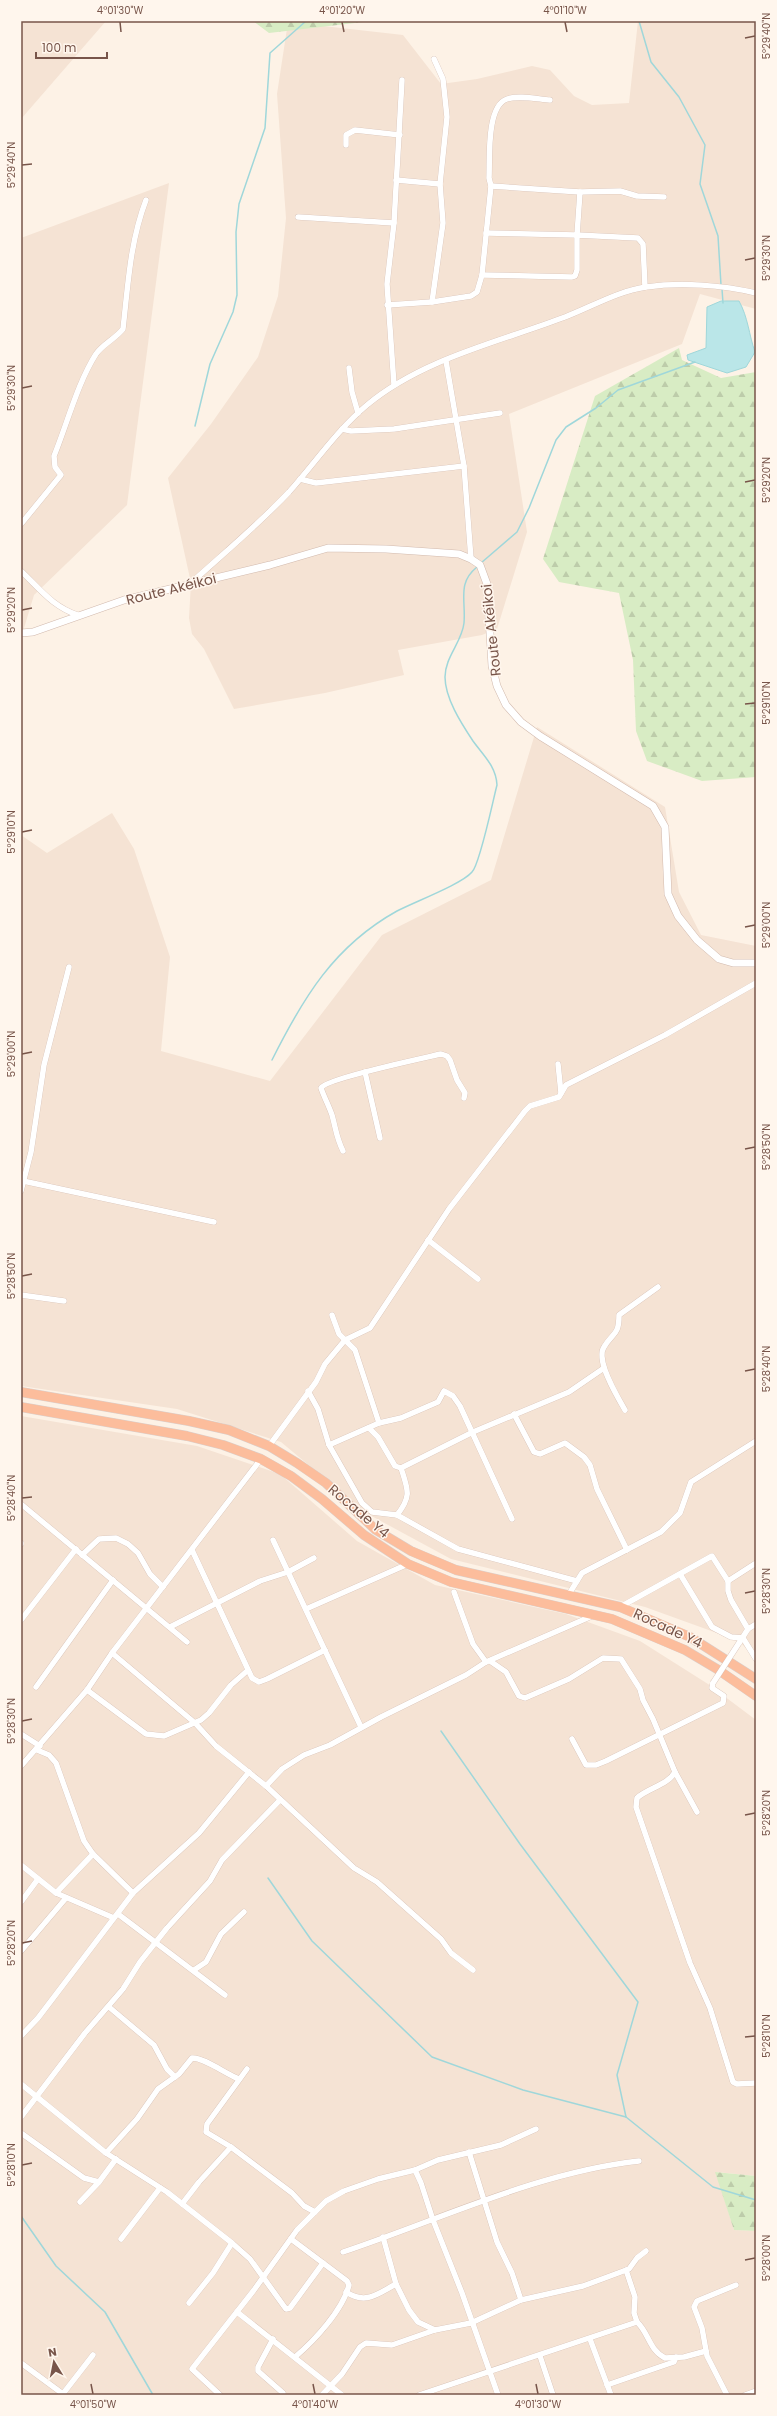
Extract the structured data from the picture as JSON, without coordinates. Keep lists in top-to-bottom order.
{
  "streets": {
    "highway": ["Rocade Y4"],
    "street": ["Route Akéikoi"]
  },
  "scale_bar": "100 m",
  "north": "top",
  "coordinates": [
    "4°01'30\"W",
    "4°01'20\"W",
    "4°01'10\"W",
    "5°29'40\"N",
    "5°29'30\"N",
    "5°29'20\"N",
    "5°29'10\"N",
    "5°29'00\"N",
    "5°28'50\"N",
    "5°28'40\"N",
    "5°28'30\"N",
    "5°28'20\"N",
    "5°28'10\"N",
    "5°28'00\"N",
    "4°01'50\"W",
    "4°01'40\"W"
  ]
}
